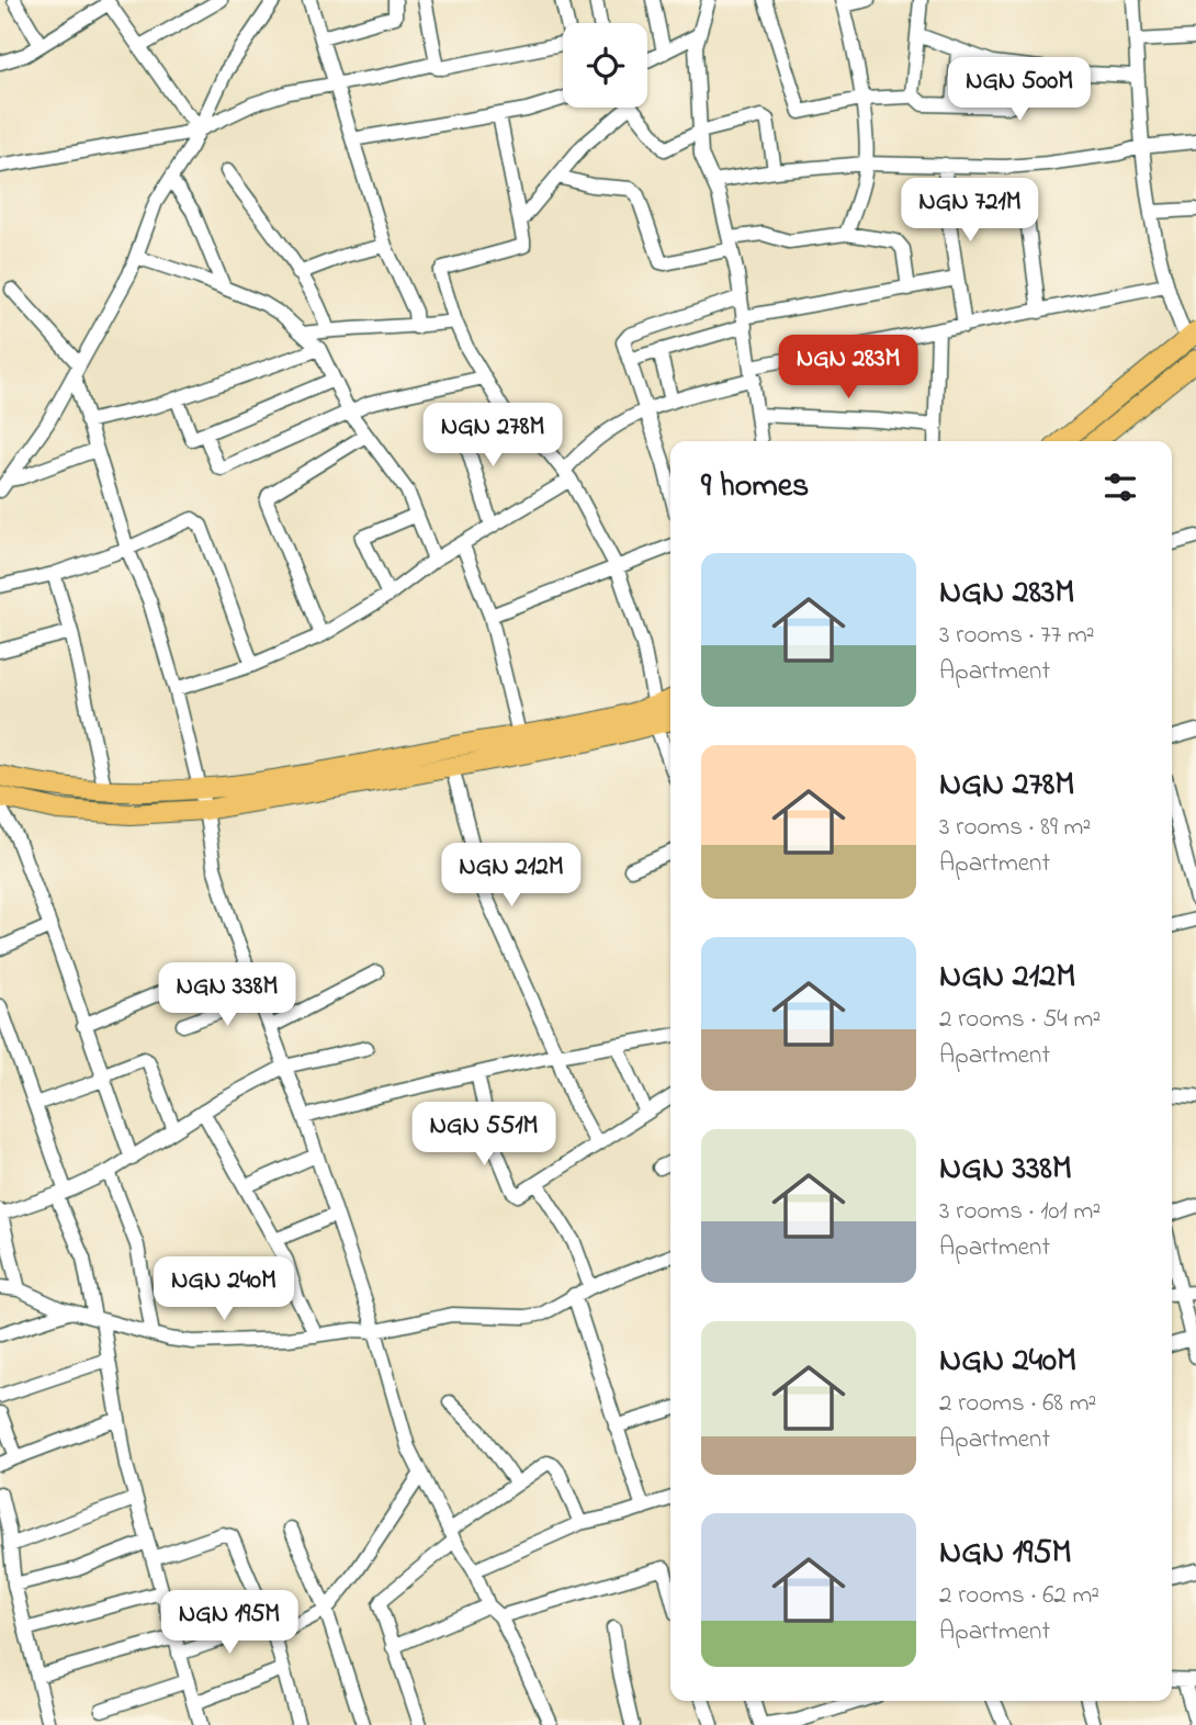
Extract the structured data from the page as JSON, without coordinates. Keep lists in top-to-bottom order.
{
  "page": {
    "price": [
      "NGN 500M",
      "NGN 721M",
      "NGN 283M",
      "NGN 278M",
      "NGN 212M",
      "NGN 338M",
      "NGN 551M",
      "NGN 240M",
      "NGN 195M"
    ],
    "heading": "9 homes",
    "list": [
      {
        "name": "NGN 283M",
        "note": "3 rooms · 77 m² · Apartment"
      },
      {
        "name": "NGN 278M",
        "note": "3 rooms · 89 m² · Apartment"
      },
      {
        "name": "NGN 212M",
        "note": "2 rooms · 54 m² · Apartment"
      },
      {
        "name": "NGN 338M",
        "note": "3 rooms · 101 m² · Apartment"
      },
      {
        "name": "NGN 240M",
        "note": "2 rooms · 68 m² · Apartment"
      },
      {
        "name": "NGN 195M",
        "note": "2 rooms · 62 m² · Apartment"
      }
    ]
  }
}
